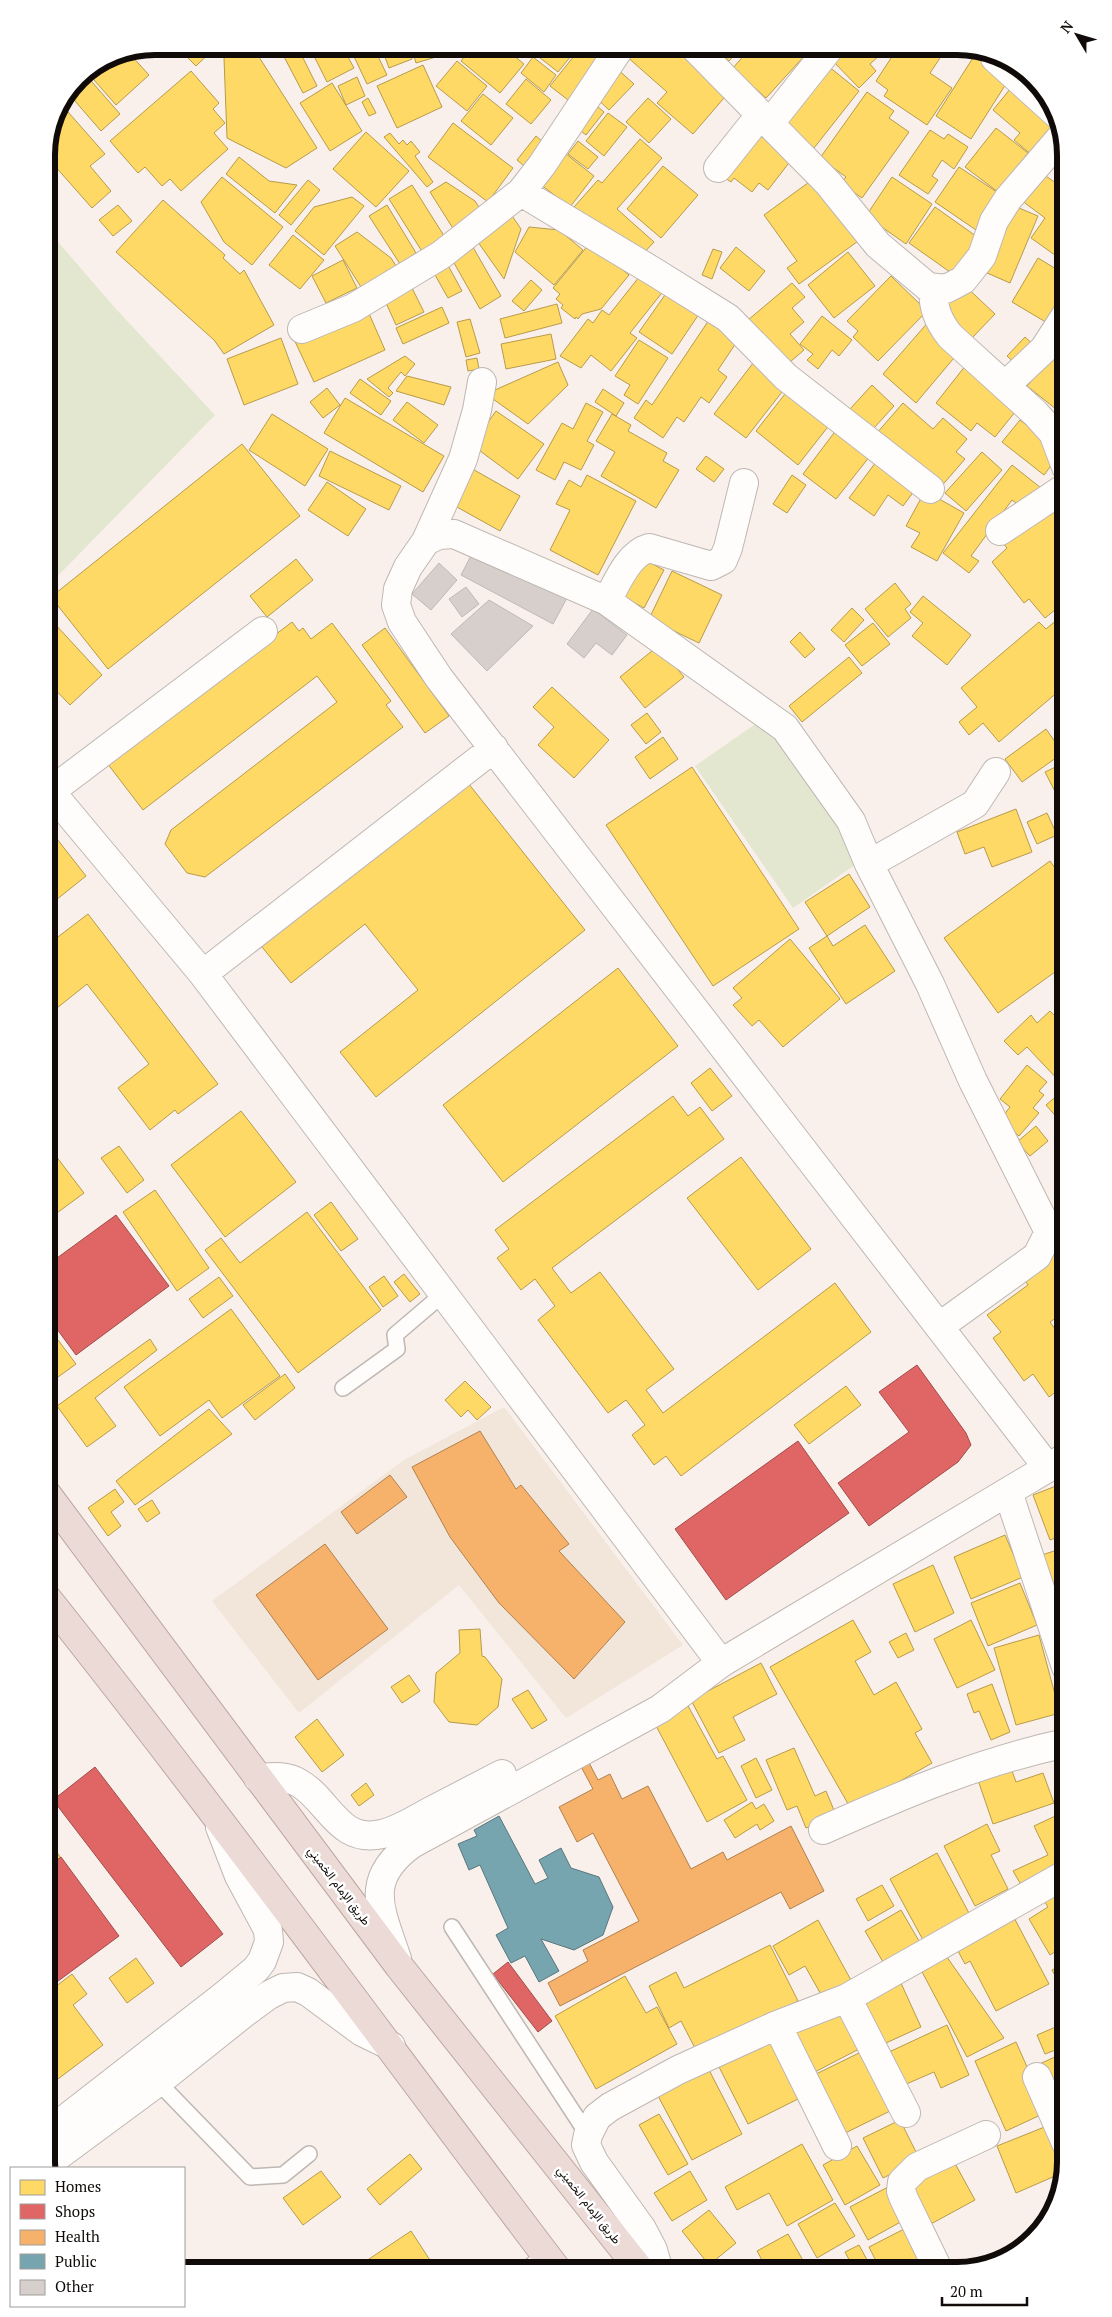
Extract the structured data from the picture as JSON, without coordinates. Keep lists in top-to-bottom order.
{
  "streets": {
    "highway": ["طريق الإمام الخميني"]
  },
  "legend": [
    "Homes",
    "Shops",
    "Health",
    "Public",
    "Other"
  ],
  "scale_bar": "20 m",
  "north": "top left"
}
